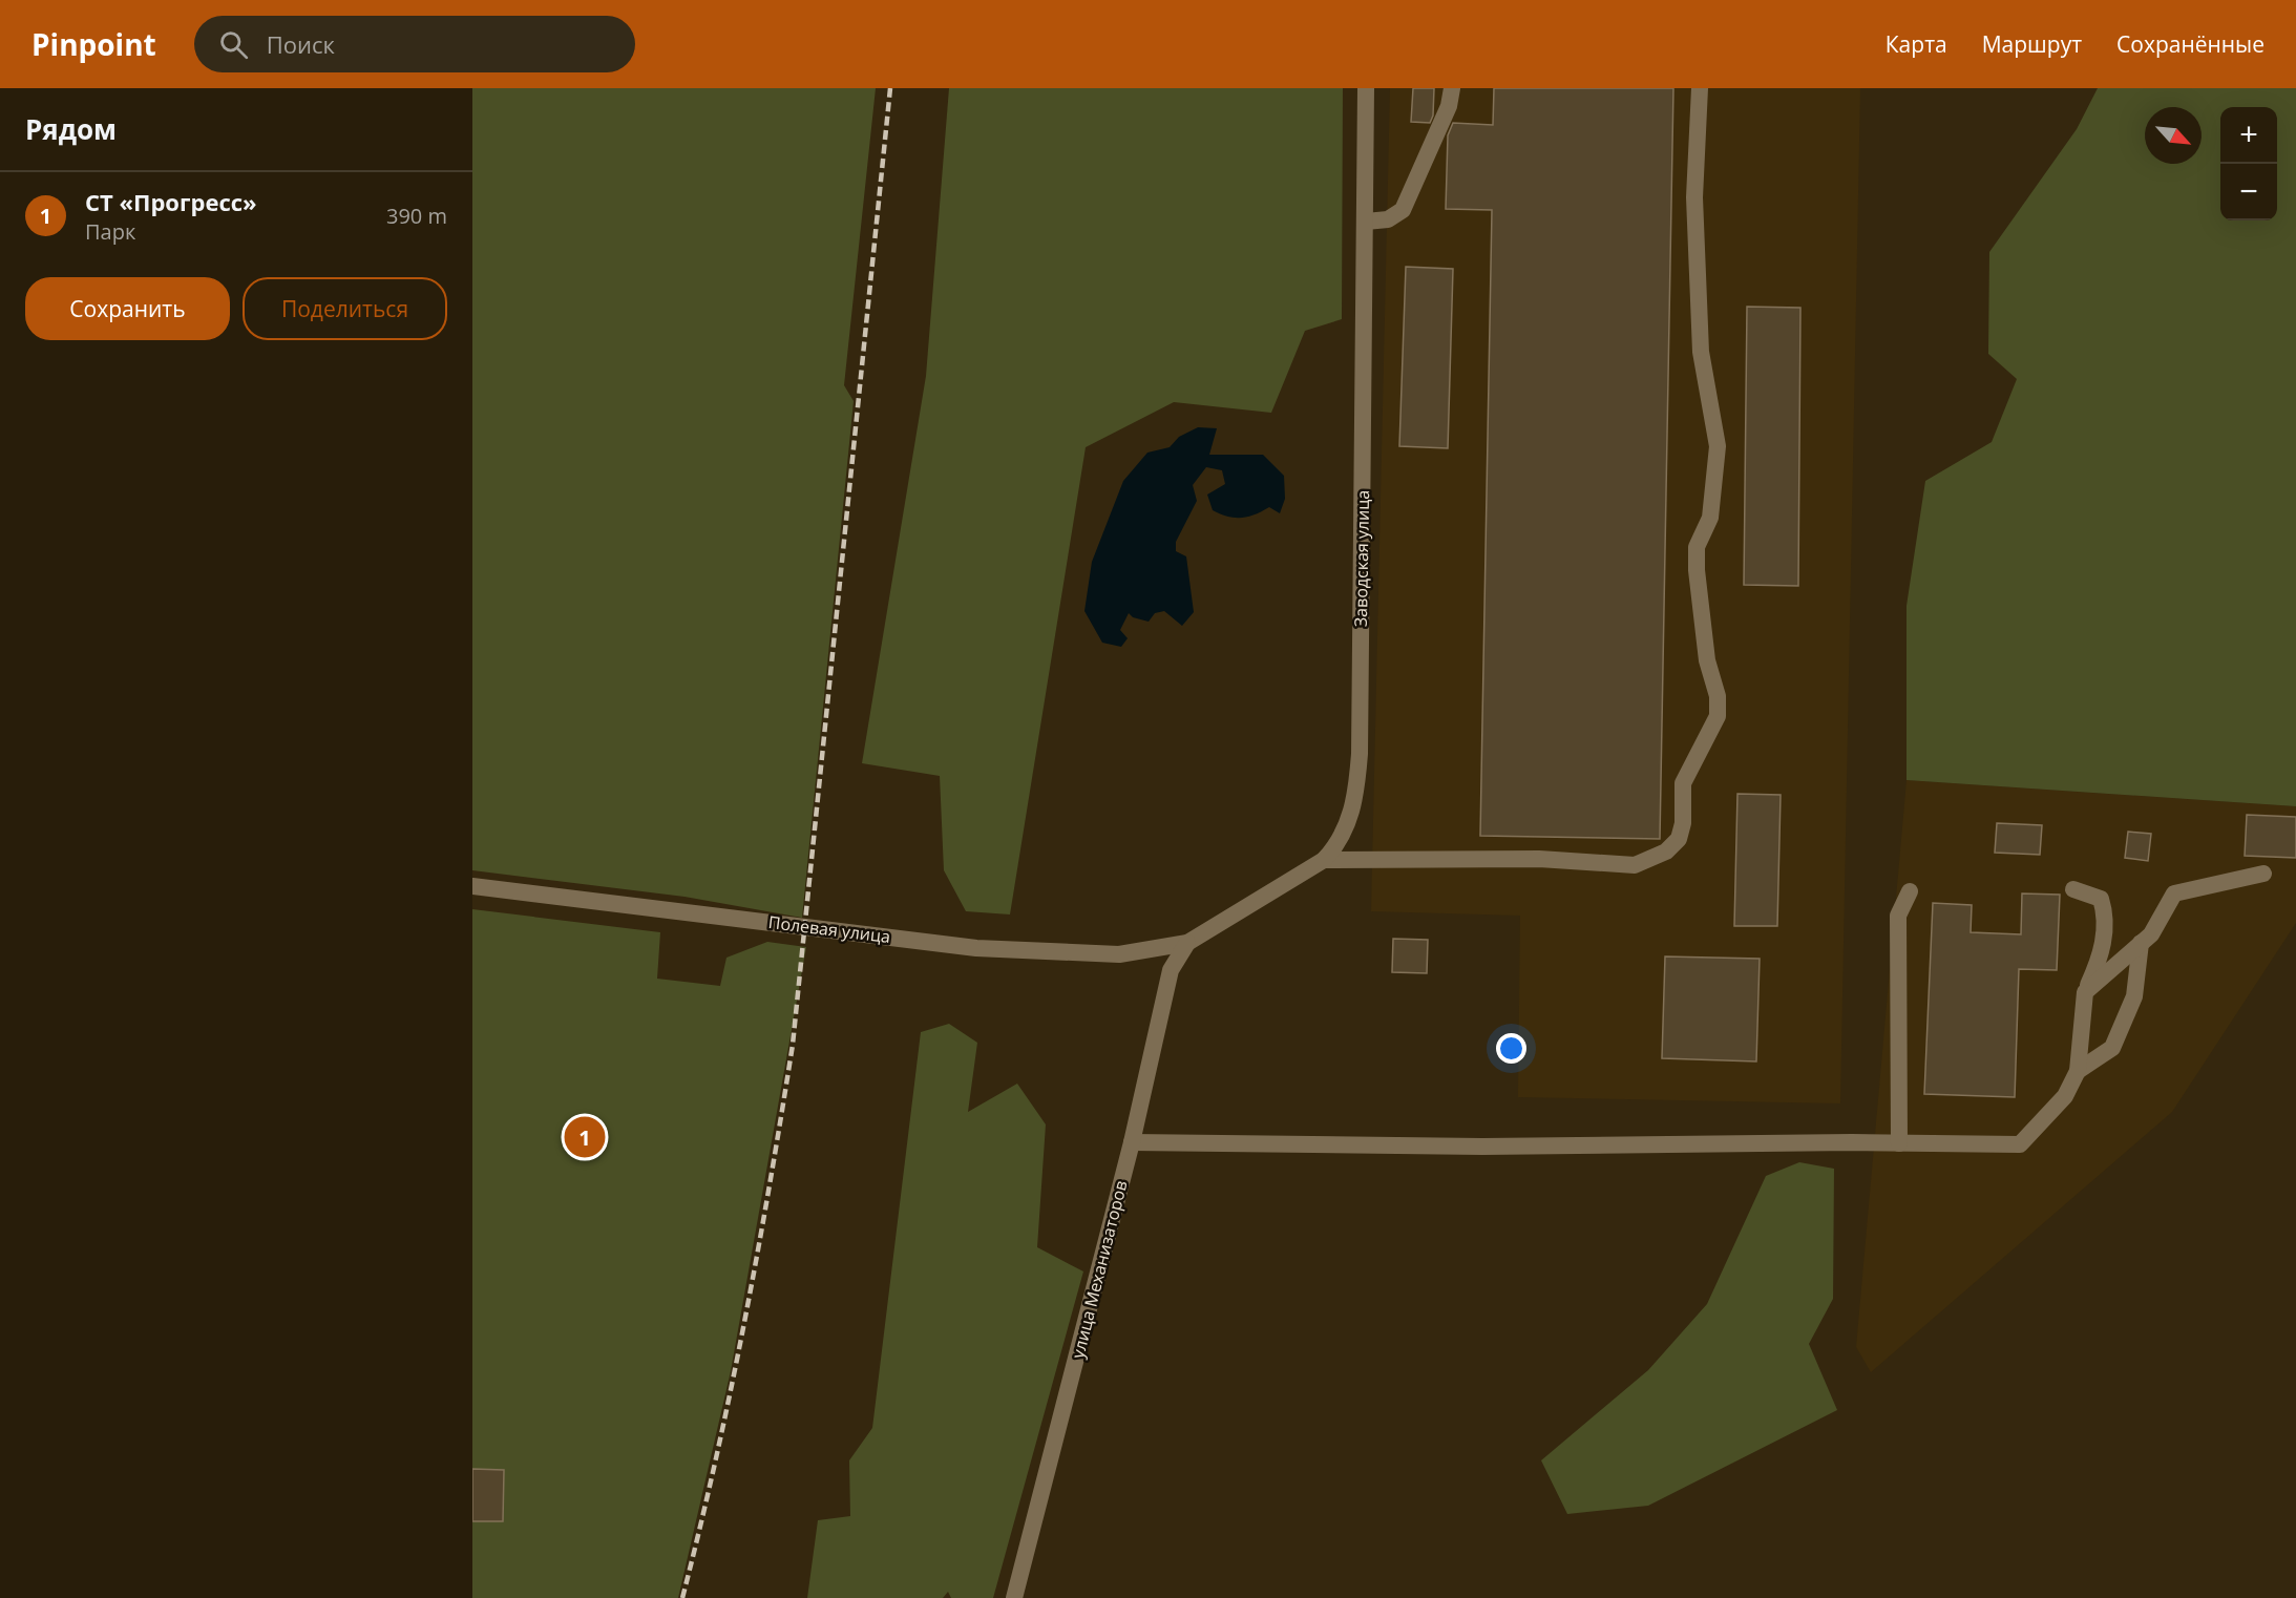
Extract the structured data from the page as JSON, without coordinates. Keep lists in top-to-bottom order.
{
  "streets": {
    "street": ["Заводская улица", "Полевая улица", "улица Механизаторов"]
  },
  "crossings": [
    ["Заводская улица", "Полевая улица"],
    ["Заводская улица", "улица Механизаторов"],
    ["Полевая улица", "улица Механизаторов"]
  ],
  "north": "bottom right",
  "page": {
    "header": "Pinpoint",
    "search": "Поиск",
    "nav": ["Карта", "Маршрут", "Сохранённые"],
    "heading": "Рядом",
    "map_buttons": ["+", "−"],
    "list": [
      {
        "mark": "1",
        "name": "СТ «Прогресс»",
        "note": "Парк",
        "value": "390 m"
      }
    ],
    "buttons": ["Сохранить", "Поделиться"],
    "pins": "1"
  }
}
